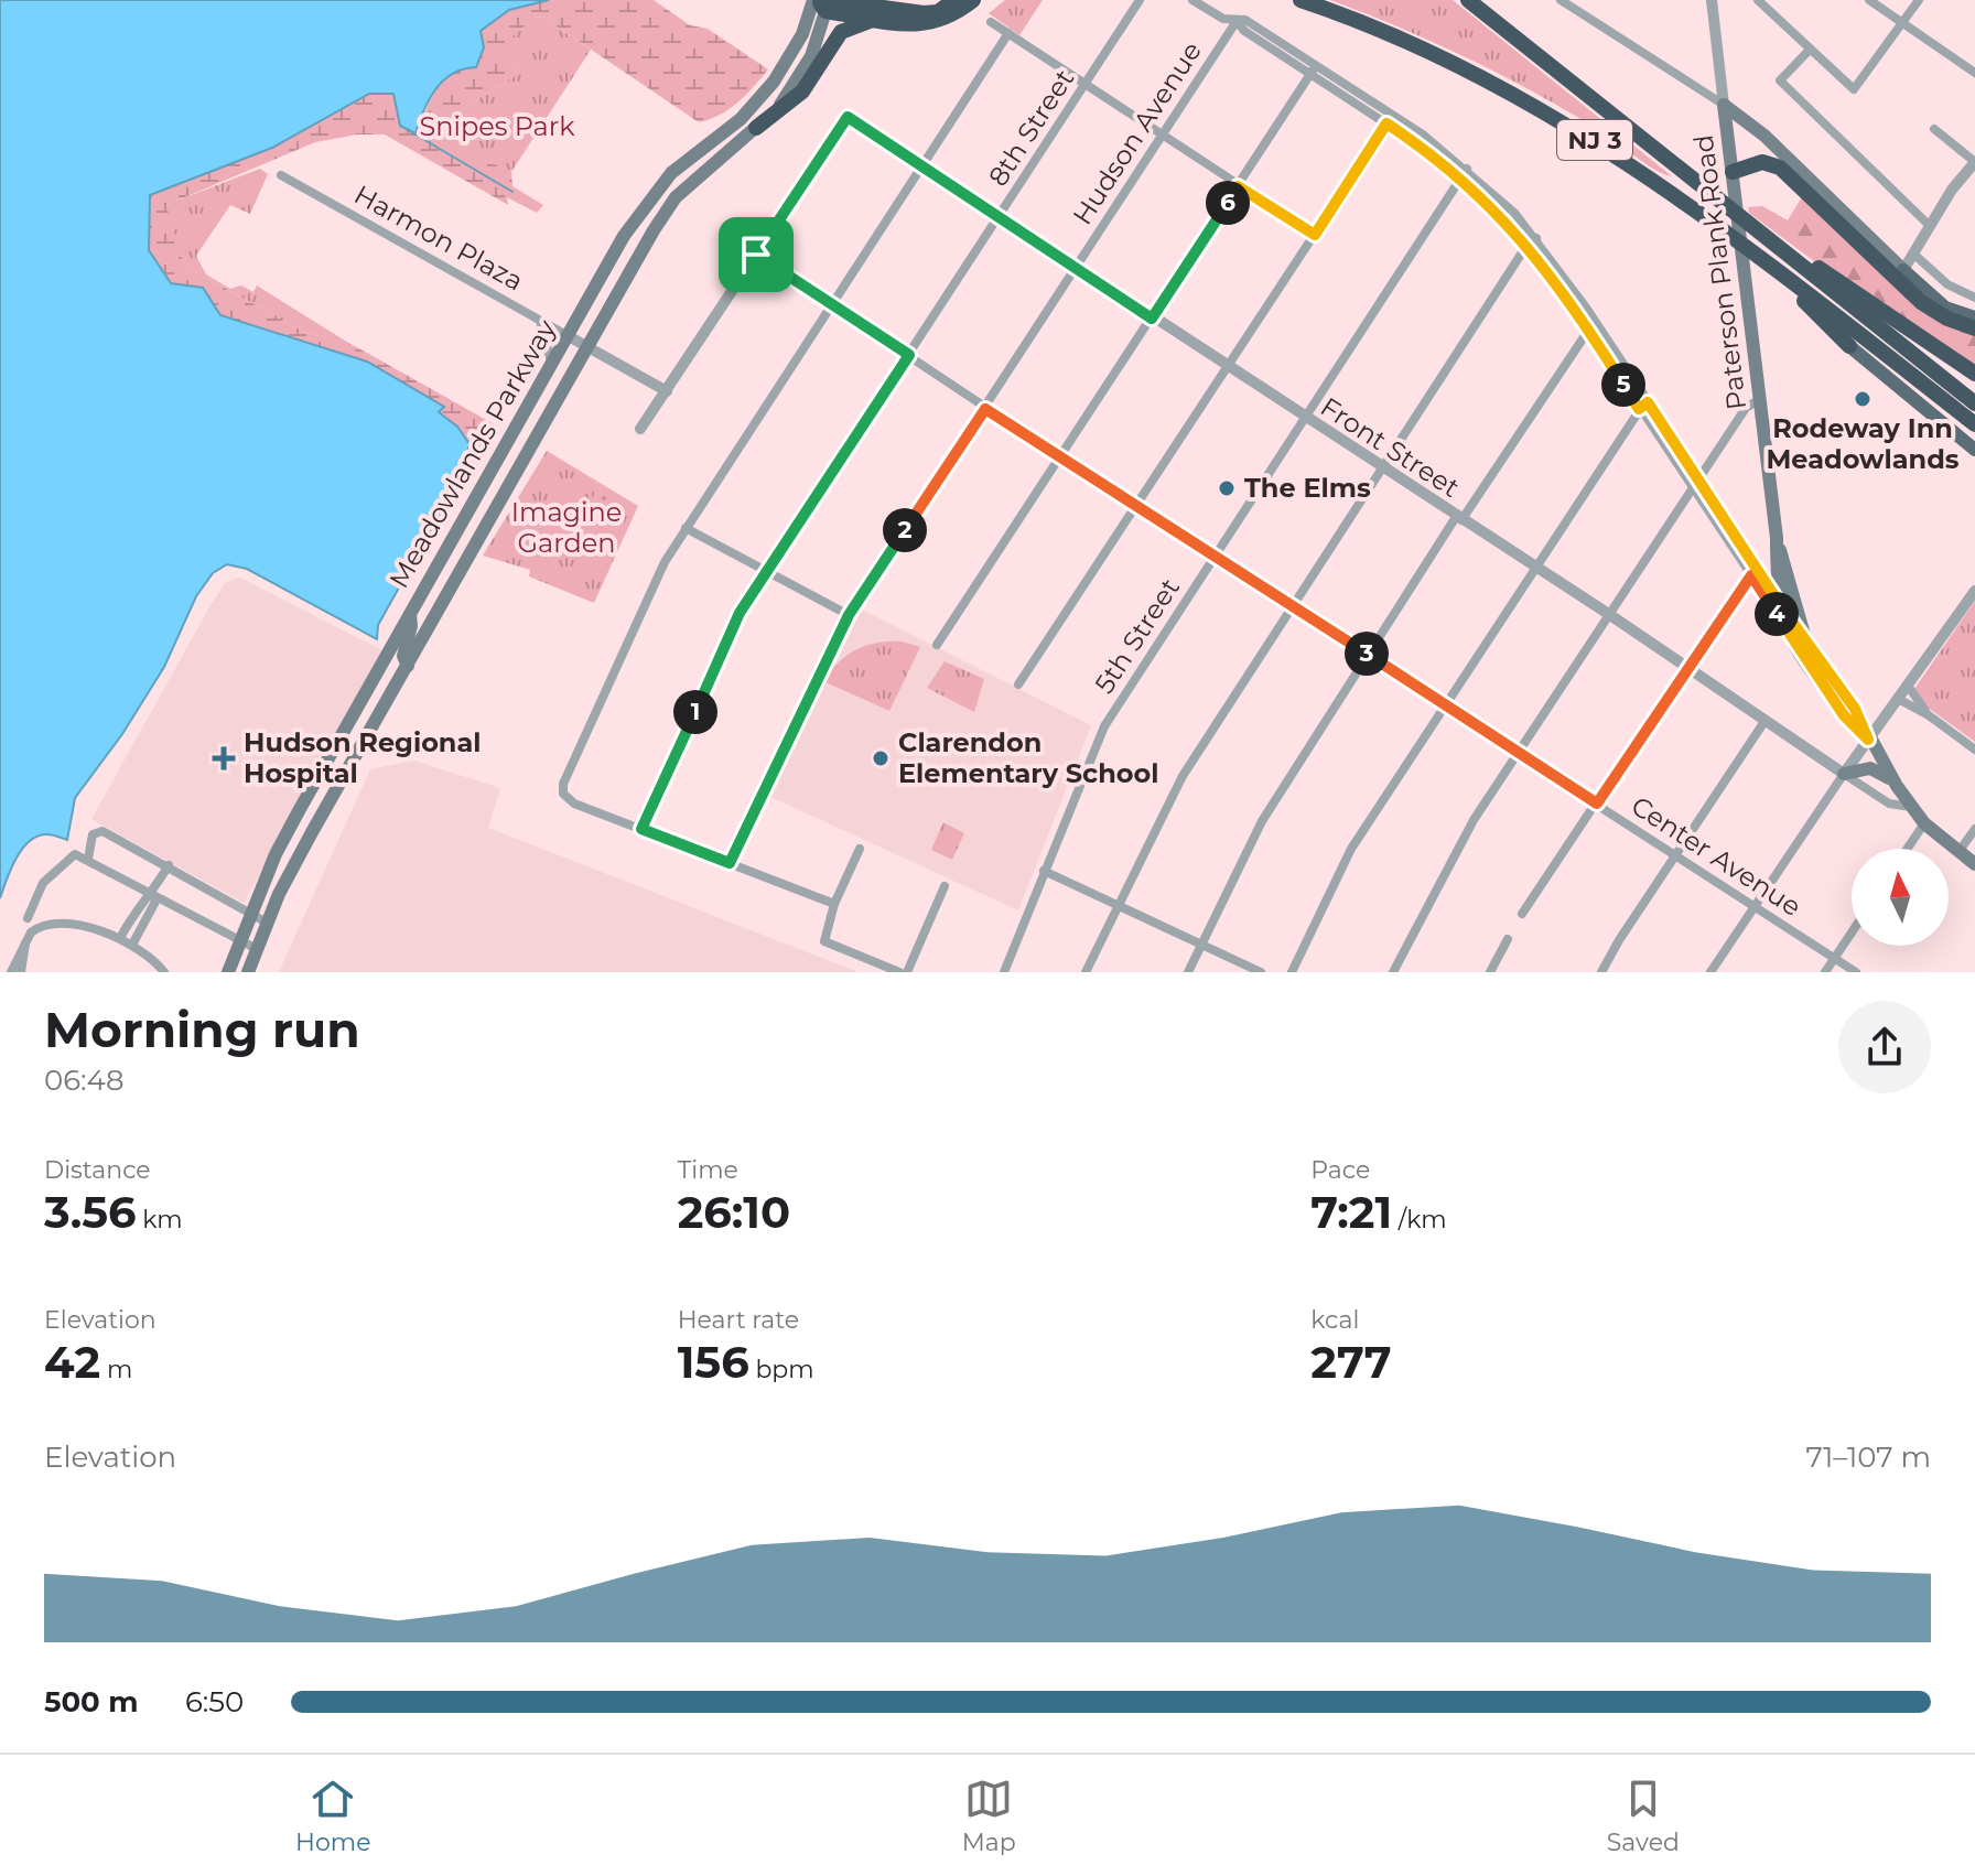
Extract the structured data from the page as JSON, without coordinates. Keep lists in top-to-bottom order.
{
  "streets": {
    "highway": ["NJ 3"],
    "main road": ["Paterson Plank Road", "Meadowlands Parkway"],
    "street": [
      "8th Street",
      "Hudson Avenue",
      "Harmon Plaza",
      "Front Street",
      "5th Street",
      "Center Avenue"
    ]
  },
  "crossings": [
    ["8th Street", "Front Street"],
    ["8th Street", "Center Avenue"],
    ["Hudson Avenue", "Front Street"],
    ["Hudson Avenue", "Center Avenue"],
    ["Harmon Plaza", "Meadowlands Parkway"],
    ["Front Street", "5th Street"],
    ["Front Street", "Center Avenue"],
    ["5th Street", "Center Avenue"]
  ],
  "parks": ["Snipes Park", "Imagine Garden"],
  "places": {
    "other": ["Rodeway Inn Meadowlands", "The Elms", "Clarendon Elementary School"],
    "health": ["Hudson Regional Hospital"]
  },
  "north": "top",
  "page": {
    "pins": [
      "6",
      "5",
      "2",
      "4",
      "3",
      "1"
    ],
    "heading": ["Morning run", "06:48"],
    "stats": [
      ["Distance", "3.56 km"],
      ["Time", "26:10"],
      ["Pace", "7:21 /km"],
      ["Elevation", "42 m"],
      ["Heart rate", "156 bpm"],
      ["kcal", "277"]
    ],
    "chart": ["Elevation", "71–107 m"],
    "list": [
      {
        "name": "500 m",
        "note": "6:50"
      }
    ],
    "tabs": ["Home", "Map", "Saved"]
  }
}
